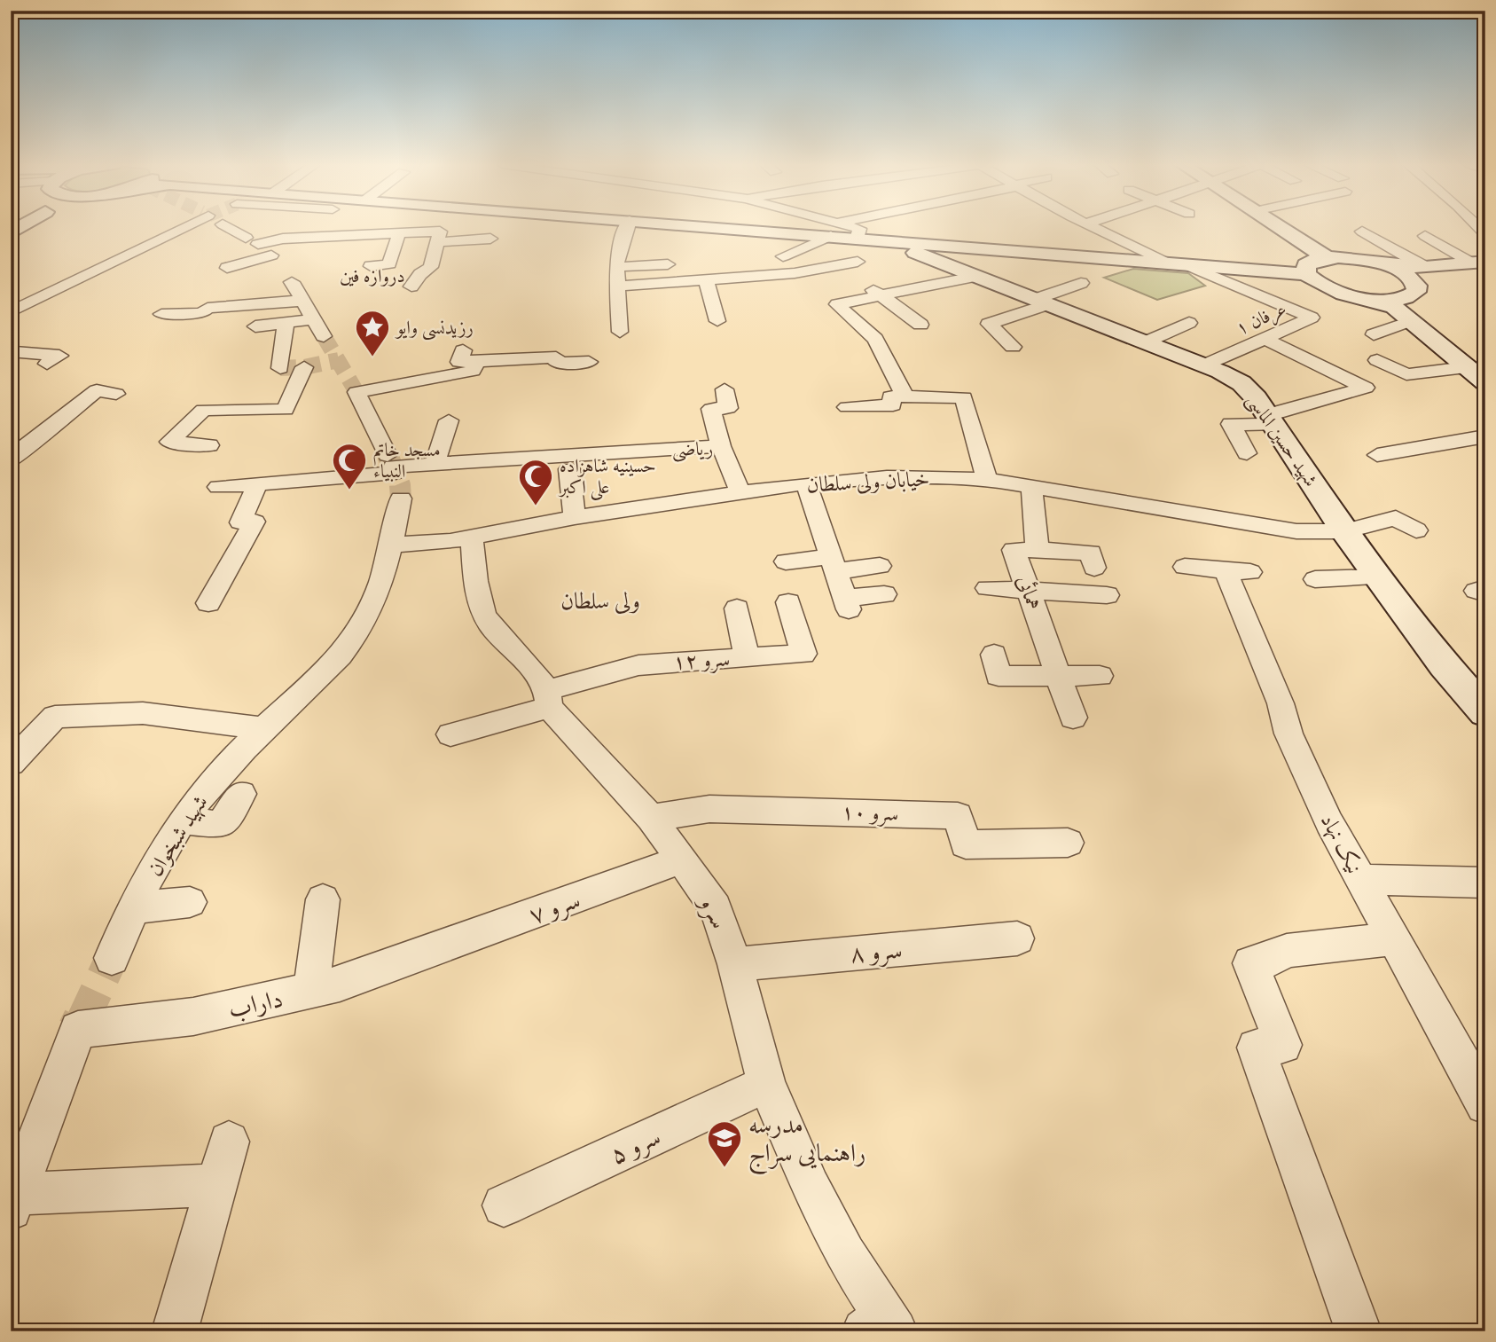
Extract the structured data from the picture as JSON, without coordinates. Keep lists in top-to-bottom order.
{
  "streets": {
    "main road": ["شهید حسین الماسی"],
    "street": [
      "عرفان ۱",
      "ریاضی",
      "خیابان ولی سلطان",
      "همائی",
      "سرو ۱۲",
      "سرو ۱۰",
      "شهید شبخوان",
      "نیک نهاد",
      "سرو ۷",
      "سرو",
      "سرو ۸",
      "داراب",
      "سرو ۵"
    ]
  },
  "crossings": [
    ["عرفان ۱", "شهید حسین الماسی"],
    ["شهید حسین الماسی", "خیابان ولی سلطان"],
    ["ریاضی", "خیابان ولی سلطان"],
    ["خیابان ولی سلطان", "همائی"],
    ["خیابان ولی سلطان", "شهید شبخوان"],
    ["خیابان ولی سلطان", "سرو"],
    ["سرو ۱۲", "سرو"],
    ["سرو ۱۰", "سرو"],
    ["سرو ۷", "سرو"],
    ["سرو ۷", "داراب"],
    ["سرو", "سرو ۸"],
    ["سرو", "سرو ۵"]
  ],
  "districts": ["دروازه فین", "ولی سلطان"],
  "places": {
    "place": ["رزیدنسی وایو"],
    "mosque": ["مسجد خاتم النبیاء", "حسینیه شاهزاده علی اکبر"],
    "school or university": ["مدرسه راهنمایی سراج"]
  }
}
